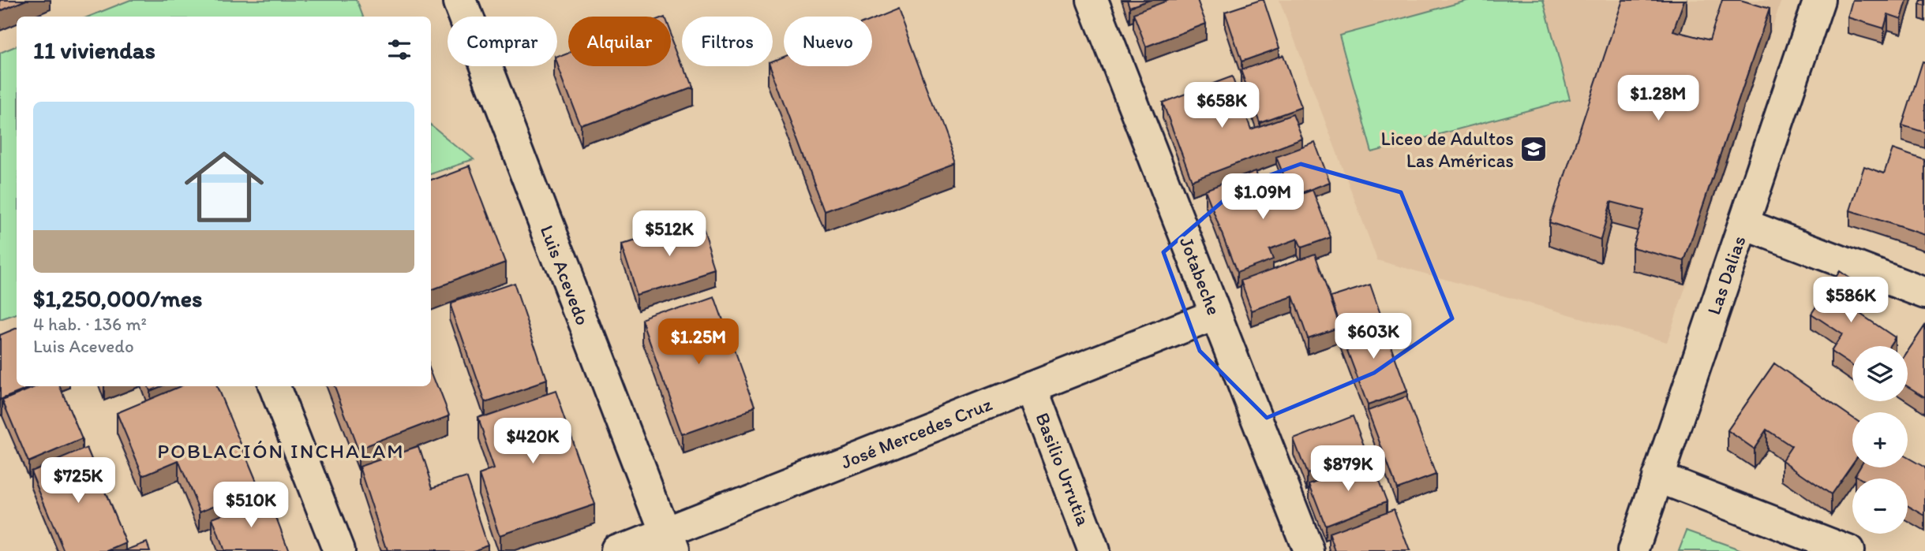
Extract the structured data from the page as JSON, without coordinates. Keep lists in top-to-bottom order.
{
  "streets": {
    "street": [
      "Luis Acevedo",
      "Las Dalias",
      "Jotabeche",
      "José Mercedes Cruz",
      "Basilio Urrutia"
    ]
  },
  "crossings": [
    ["Luis Acevedo", "José Mercedes Cruz"],
    ["Jotabeche", "José Mercedes Cruz"],
    ["José Mercedes Cruz", "Basilio Urrutia"]
  ],
  "districts": ["POBLACIÓN INCHALAM"],
  "places": {
    "school or university": ["Liceo de Adultos Las Américas"]
  },
  "page": {
    "chip": [
      "Comprar",
      "Alquilar",
      "Filtros",
      "Nuevo"
    ],
    "heading": "11 viviendas",
    "price": [
      "$1.28M",
      "$658K",
      "$1.09M",
      "$512K",
      "$586K",
      "$603K",
      "$1.25M",
      "$420K",
      "$879K",
      "$725K",
      "$510K"
    ],
    "list": [
      {
        "name": "$1,250,000/mes",
        "note": "4 hab. · 136 m² · Luis Acevedo"
      }
    ],
    "map_buttons": ["+", "−"]
  }
}
